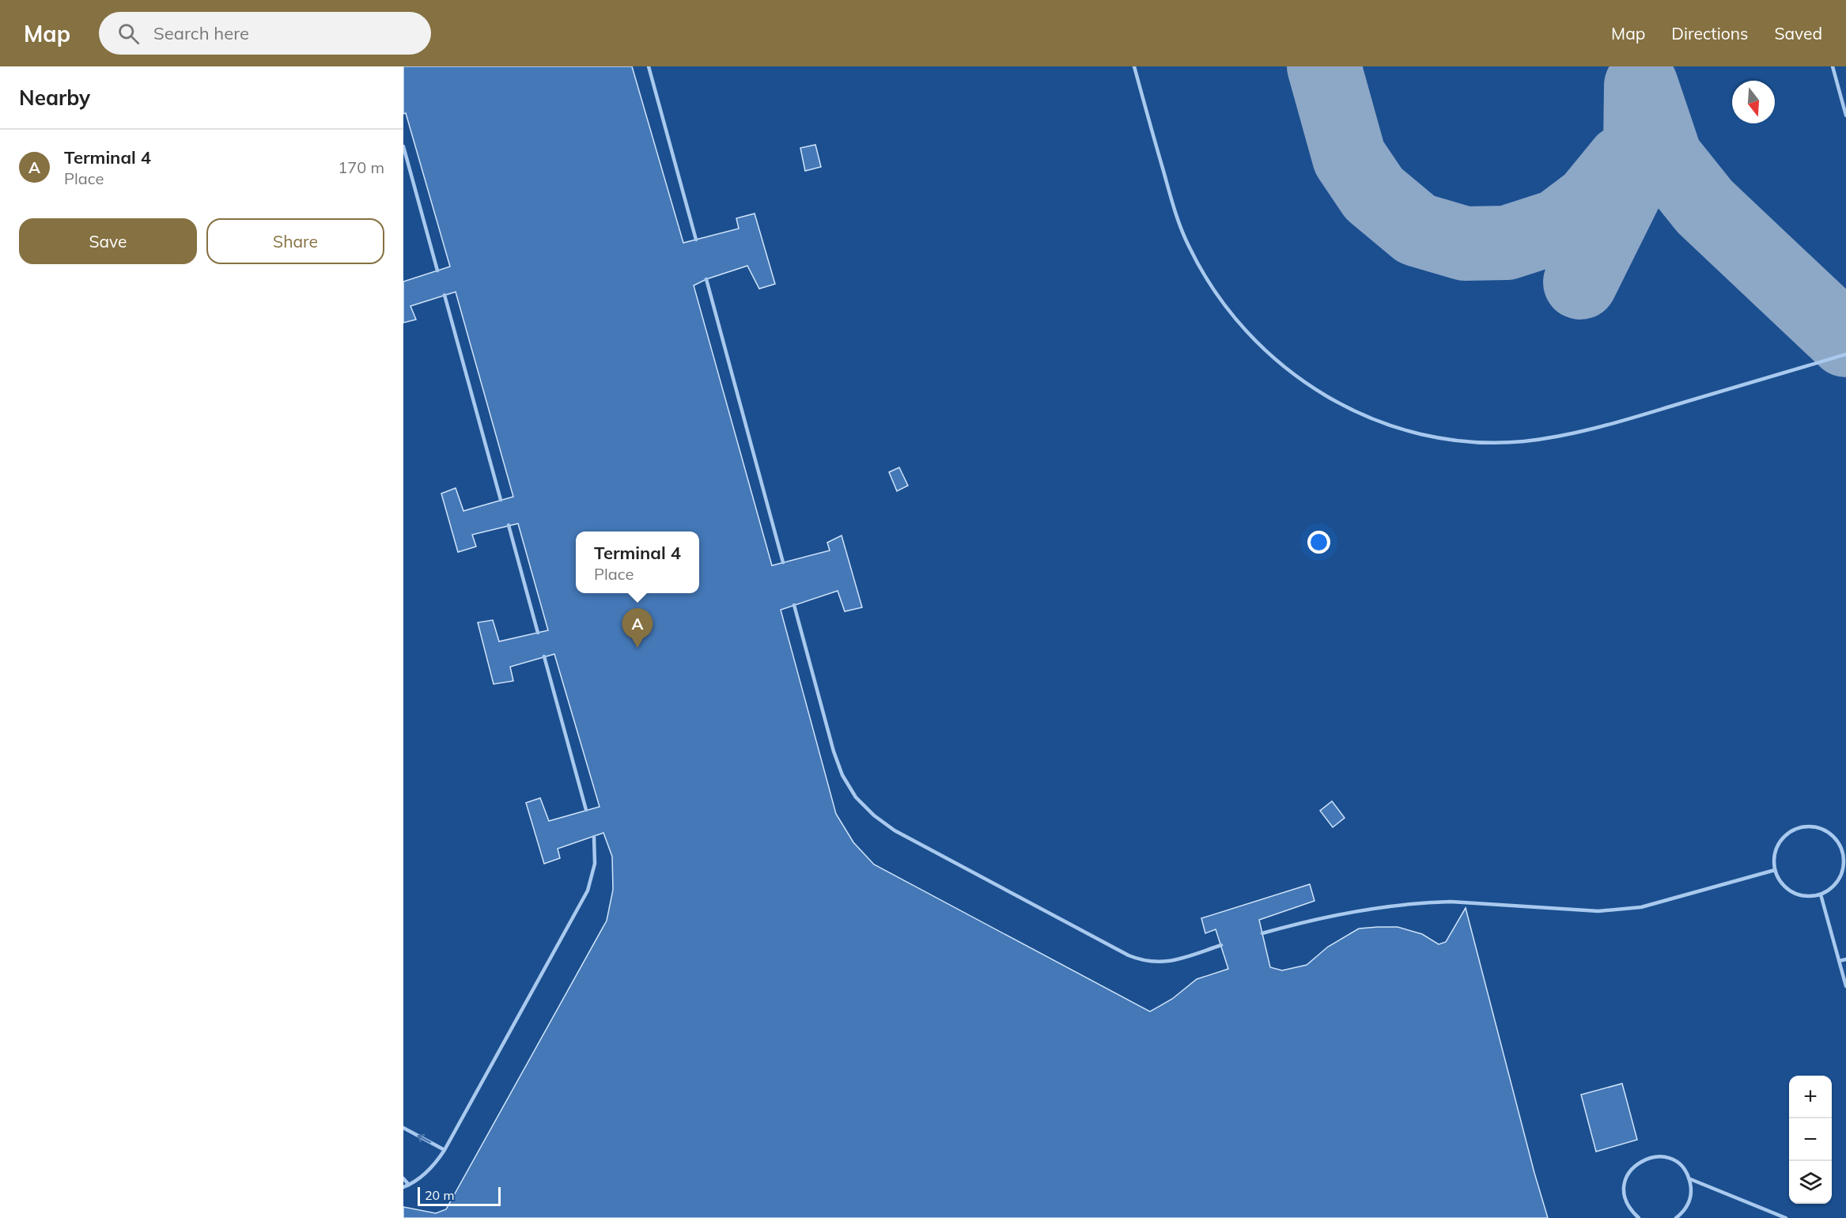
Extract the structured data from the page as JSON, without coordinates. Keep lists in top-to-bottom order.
{
  "scale_bar": "20 m",
  "north": "bottom",
  "page": {
    "header": "Map",
    "search": "Search here",
    "nav": ["Map", "Directions", "Saved"],
    "heading": "Nearby",
    "list": [
      {
        "mark": "A",
        "name": "Terminal 4",
        "note": "Place",
        "value": "170 m"
      }
    ],
    "buttons": ["Save", "Share"],
    "popup": ["Terminal 4", "Place"],
    "pins": "A",
    "map_buttons": ["+", "−"],
    "scale": "20 m"
  }
}
